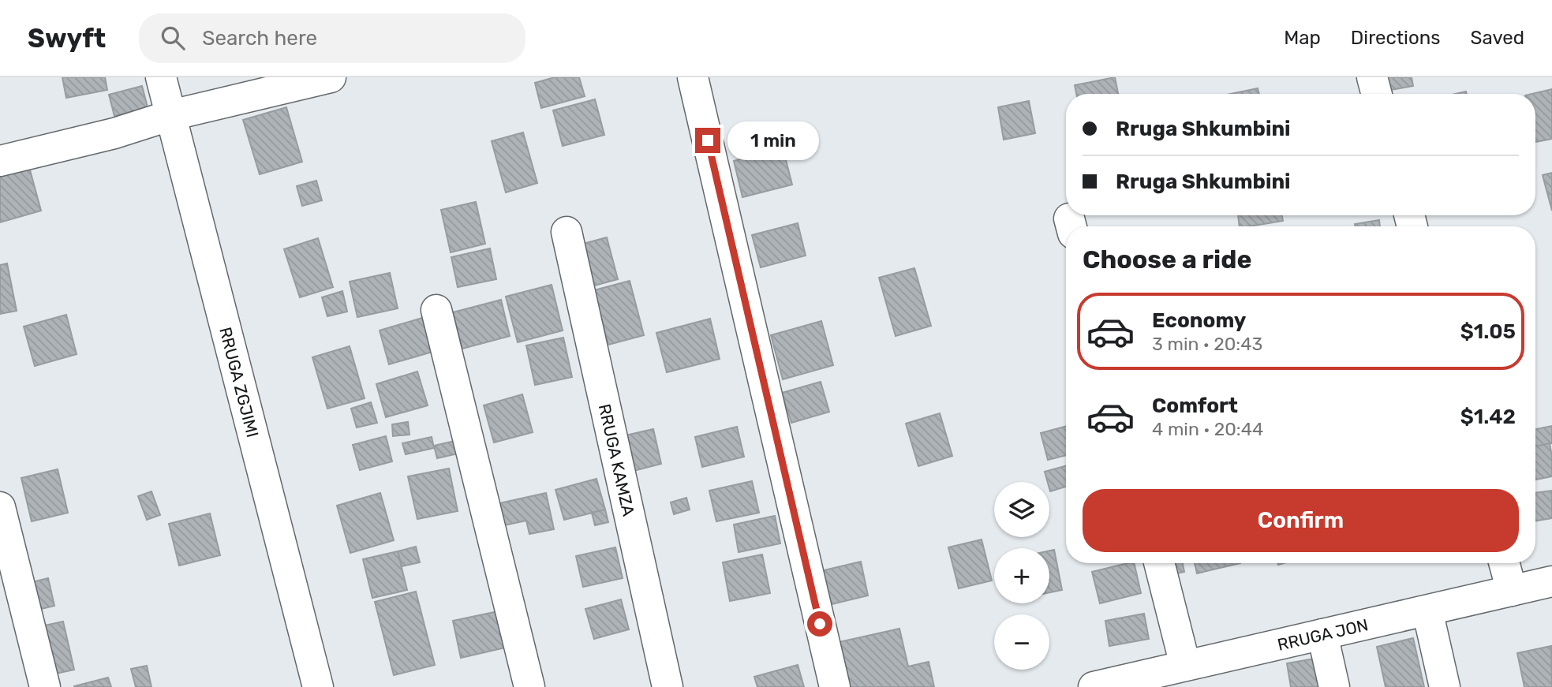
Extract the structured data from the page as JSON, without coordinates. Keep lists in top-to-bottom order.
{
  "streets": {
    "street": ["RRUGA ZGJIMI", "RRUGA KAMZA", "RRUGA JON"]
  },
  "page": {
    "header": "Swyft",
    "search": "Search here",
    "nav": ["Map", "Directions", "Saved"],
    "banner": ["Rruga Shkumbini", "Rruga Shkumbini"],
    "bubble": "1 min",
    "heading": "Choose a ride",
    "list": [
      {
        "name": "Economy",
        "note": "3 min · 20:43",
        "value": "$1.05"
      },
      {
        "name": "Comfort",
        "note": "4 min · 20:44",
        "value": "$1.42"
      }
    ],
    "buttons": "Confirm",
    "map_buttons": ["+", "−"]
  }
}
